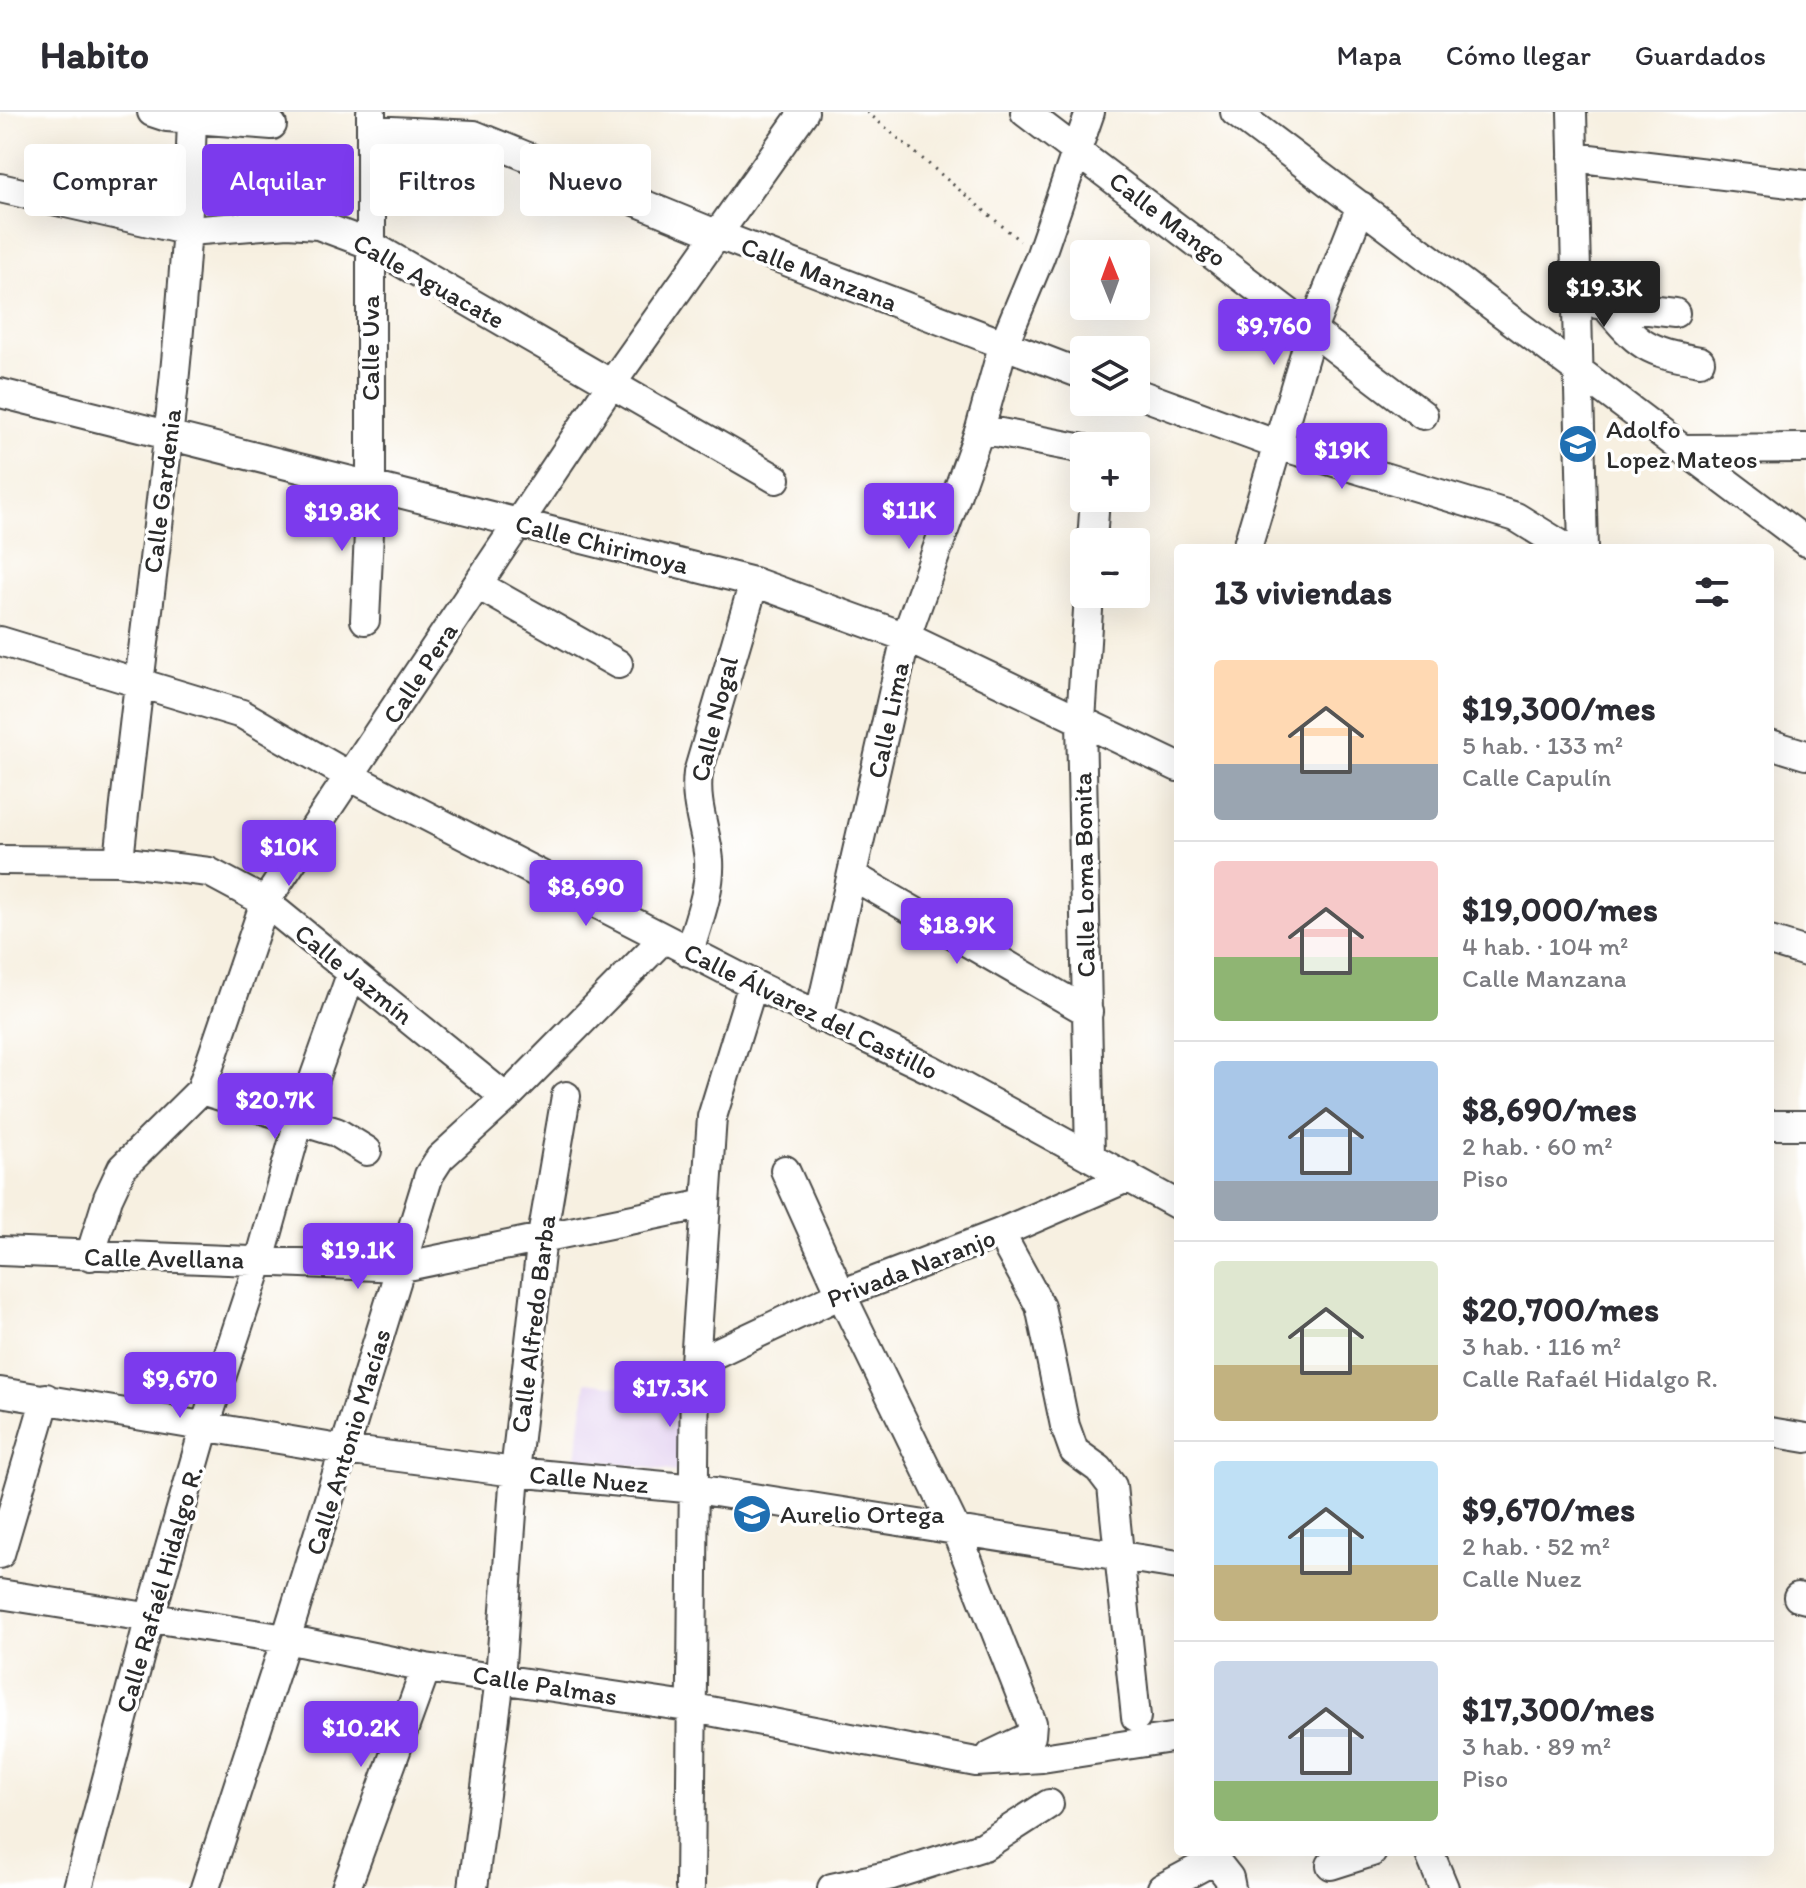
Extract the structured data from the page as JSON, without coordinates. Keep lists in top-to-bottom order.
{
  "streets": {
    "street": [
      "Calle Mango",
      "Calle Manzana",
      "Calle Aguacate",
      "Calle Uva",
      "Calle Gardenia",
      "Calle Chirimoya",
      "Calle Pera",
      "Calle Nogal",
      "Calle Lima",
      "Calle Loma Bonita",
      "Calle Jazmín",
      "Calle Álvarez del Castillo",
      "Calle Avellana",
      "Privada Naranjo",
      "Calle Alfredo Barba",
      "Calle Antonio Macías",
      "Calle Nuez",
      "Calle Rafaél Hidalgo R.",
      "Calle Palmas"
    ]
  },
  "crossings": [
    ["Calle Mango", "Calle Lima"],
    ["Calle Manzana", "Calle Uva"],
    ["Calle Manzana", "Calle Pera"],
    ["Calle Manzana", "Calle Lima"],
    ["Calle Aguacate", "Calle Uva"],
    ["Calle Aguacate", "Calle Gardenia"],
    ["Calle Aguacate", "Calle Pera"],
    ["Calle Uva", "Calle Chirimoya"],
    ["Calle Gardenia", "Calle Chirimoya"],
    ["Calle Gardenia", "Calle Jazmín"],
    ["Calle Gardenia", "Calle Álvarez del Castillo"],
    ["Calle Chirimoya", "Calle Pera"],
    ["Calle Chirimoya", "Calle Nogal"],
    ["Calle Chirimoya", "Calle Lima"],
    ["Calle Chirimoya", "Calle Loma Bonita"],
    ["Calle Pera", "Calle Jazmín"],
    ["Calle Pera", "Calle Álvarez del Castillo"],
    ["Calle Pera", "Calle Avellana"],
    ["Calle Nogal", "Calle Álvarez del Castillo"],
    ["Calle Lima", "Calle Álvarez del Castillo"],
    ["Calle Loma Bonita", "Calle Álvarez del Castillo"],
    ["Calle Jazmín", "Calle Antonio Macías"],
    ["Calle Jazmín", "Calle Rafaél Hidalgo R."],
    ["Calle Álvarez del Castillo", "Privada Naranjo"],
    ["Calle Álvarez del Castillo", "Calle Antonio Macías"],
    ["Calle Avellana", "Calle Alfredo Barba"],
    ["Calle Avellana", "Calle Antonio Macías"],
    ["Calle Avellana", "Calle Rafaél Hidalgo R."],
    ["Calle Alfredo Barba", "Calle Nuez"],
    ["Calle Alfredo Barba", "Calle Palmas"],
    ["Calle Antonio Macías", "Calle Nuez"],
    ["Calle Antonio Macías", "Calle Palmas"],
    ["Calle Nuez", "Calle Rafaél Hidalgo R."],
    ["Calle Rafaél Hidalgo R.", "Calle Palmas"]
  ],
  "places": {
    "school or university": ["Adolfo Lopez Mateos", "Aurelio Ortega"]
  },
  "north": "top",
  "page": {
    "header": "Habito",
    "nav": ["Mapa", "Cómo llegar", "Guardados"],
    "chip": [
      "Comprar",
      "Alquilar",
      "Filtros",
      "Nuevo"
    ],
    "map_buttons": ["+", "−"],
    "price": [
      "$19.3K",
      "$9,760",
      "$19K",
      "$11K",
      "$19.8K",
      "$10K",
      "$8,690",
      "$18.9K",
      "$20.7K",
      "$19.1K",
      "$9,670",
      "$17.3K",
      "$10.2K"
    ],
    "heading": "13 viviendas",
    "list": [
      {
        "name": "$19,300/mes",
        "note": "5 hab. · 133 m² · Calle Capulín"
      },
      {
        "name": "$19,000/mes",
        "note": "4 hab. · 104 m² · Calle Manzana"
      },
      {
        "name": "$8,690/mes",
        "note": "2 hab. · 60 m² · Piso"
      },
      {
        "name": "$20,700/mes",
        "note": "3 hab. · 116 m² · Calle Rafaél Hidalgo R."
      },
      {
        "name": "$9,670/mes",
        "note": "2 hab. · 52 m² · Calle Nuez"
      },
      {
        "name": "$17,300/mes",
        "note": "3 hab. · 89 m² · Piso"
      }
    ]
  }
}
